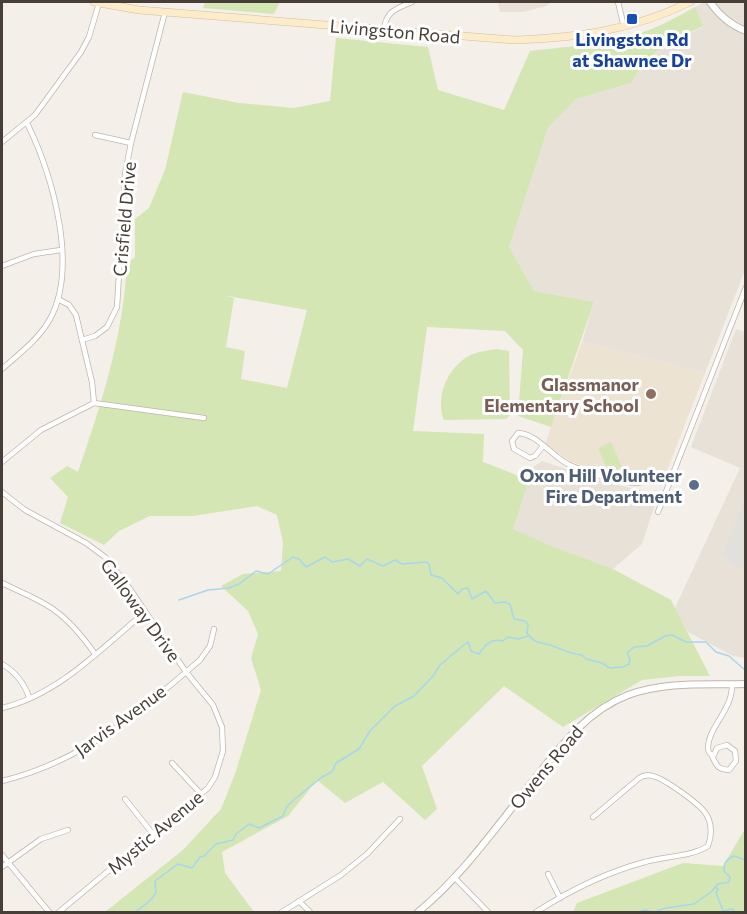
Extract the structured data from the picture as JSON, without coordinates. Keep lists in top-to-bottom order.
{
  "streets": {
    "main road": ["Livingston Road"],
    "street": [
      "Crisfield Drive",
      "Galloway Drive",
      "Jarvis Avenue",
      "Owens Road",
      "Mystic Avenue"
    ]
  },
  "crossings": [
    ["Livingston Road", "Crisfield Drive"],
    ["Galloway Drive", "Jarvis Avenue"],
    ["Galloway Drive", "Mystic Avenue"]
  ],
  "places": {
    "transit": ["Livingston Rd at Shawnee Dr"],
    "other": ["Glassmanor Elementary School", "Oxon Hill Volunteer Fire Department"]
  }
}
